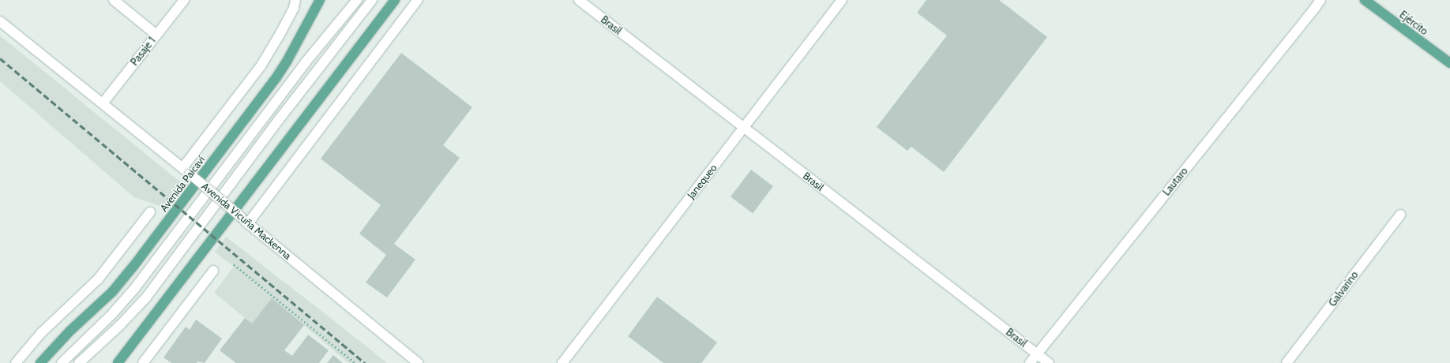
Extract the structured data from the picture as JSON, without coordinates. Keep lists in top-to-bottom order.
{
  "streets": {
    "main road": ["Ejército", "Avenida Paicaví"],
    "street": [
      "Brasil",
      "Pasaje 1",
      "Janequeo",
      "Lautaro",
      "Avenida Vicuña Mackenna",
      "Galvarino"
    ]
  },
  "crossings": [
    ["Brasil", "Janequeo"],
    ["Brasil", "Lautaro"],
    ["Pasaje 1", "Avenida Vicuña Mackenna"],
    ["Avenida Paicaví", "Avenida Vicuña Mackenna"]
  ]
}
